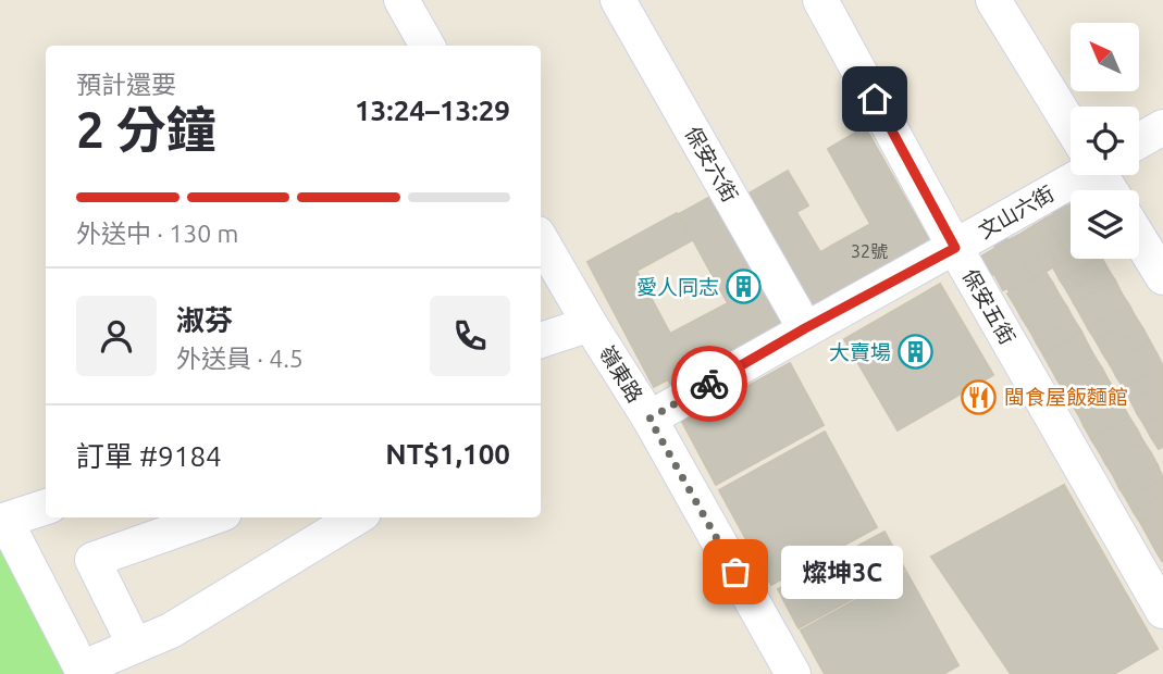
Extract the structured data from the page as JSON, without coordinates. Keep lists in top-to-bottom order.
{
  "streets": {
    "street": [
      "保安六街",
      "文山六街",
      "保安五街",
      "嶺東路"
    ]
  },
  "crossings": [
    ["保安六街", "文山六街"],
    ["文山六街", "保安五街"],
    ["文山六街", "嶺東路"]
  ],
  "places": {
    "building": ["愛人同志", "大賣場"],
    "restaurant": ["閩食屋飯麵館"],
    "other": ["燦坤3C"]
  },
  "house_numbers": ["32號"],
  "north": "top left",
  "page": {
    "heading": ["2 分鐘", "預計還要", "13:24–13:29"],
    "panel": [
      "淑芬",
      "外送員 · 4.5",
      "訂單 #9184",
      "NT$1,100"
    ],
    "bar": "外送中 · 130 m",
    "bubble": "燦坤3C"
  }
}
